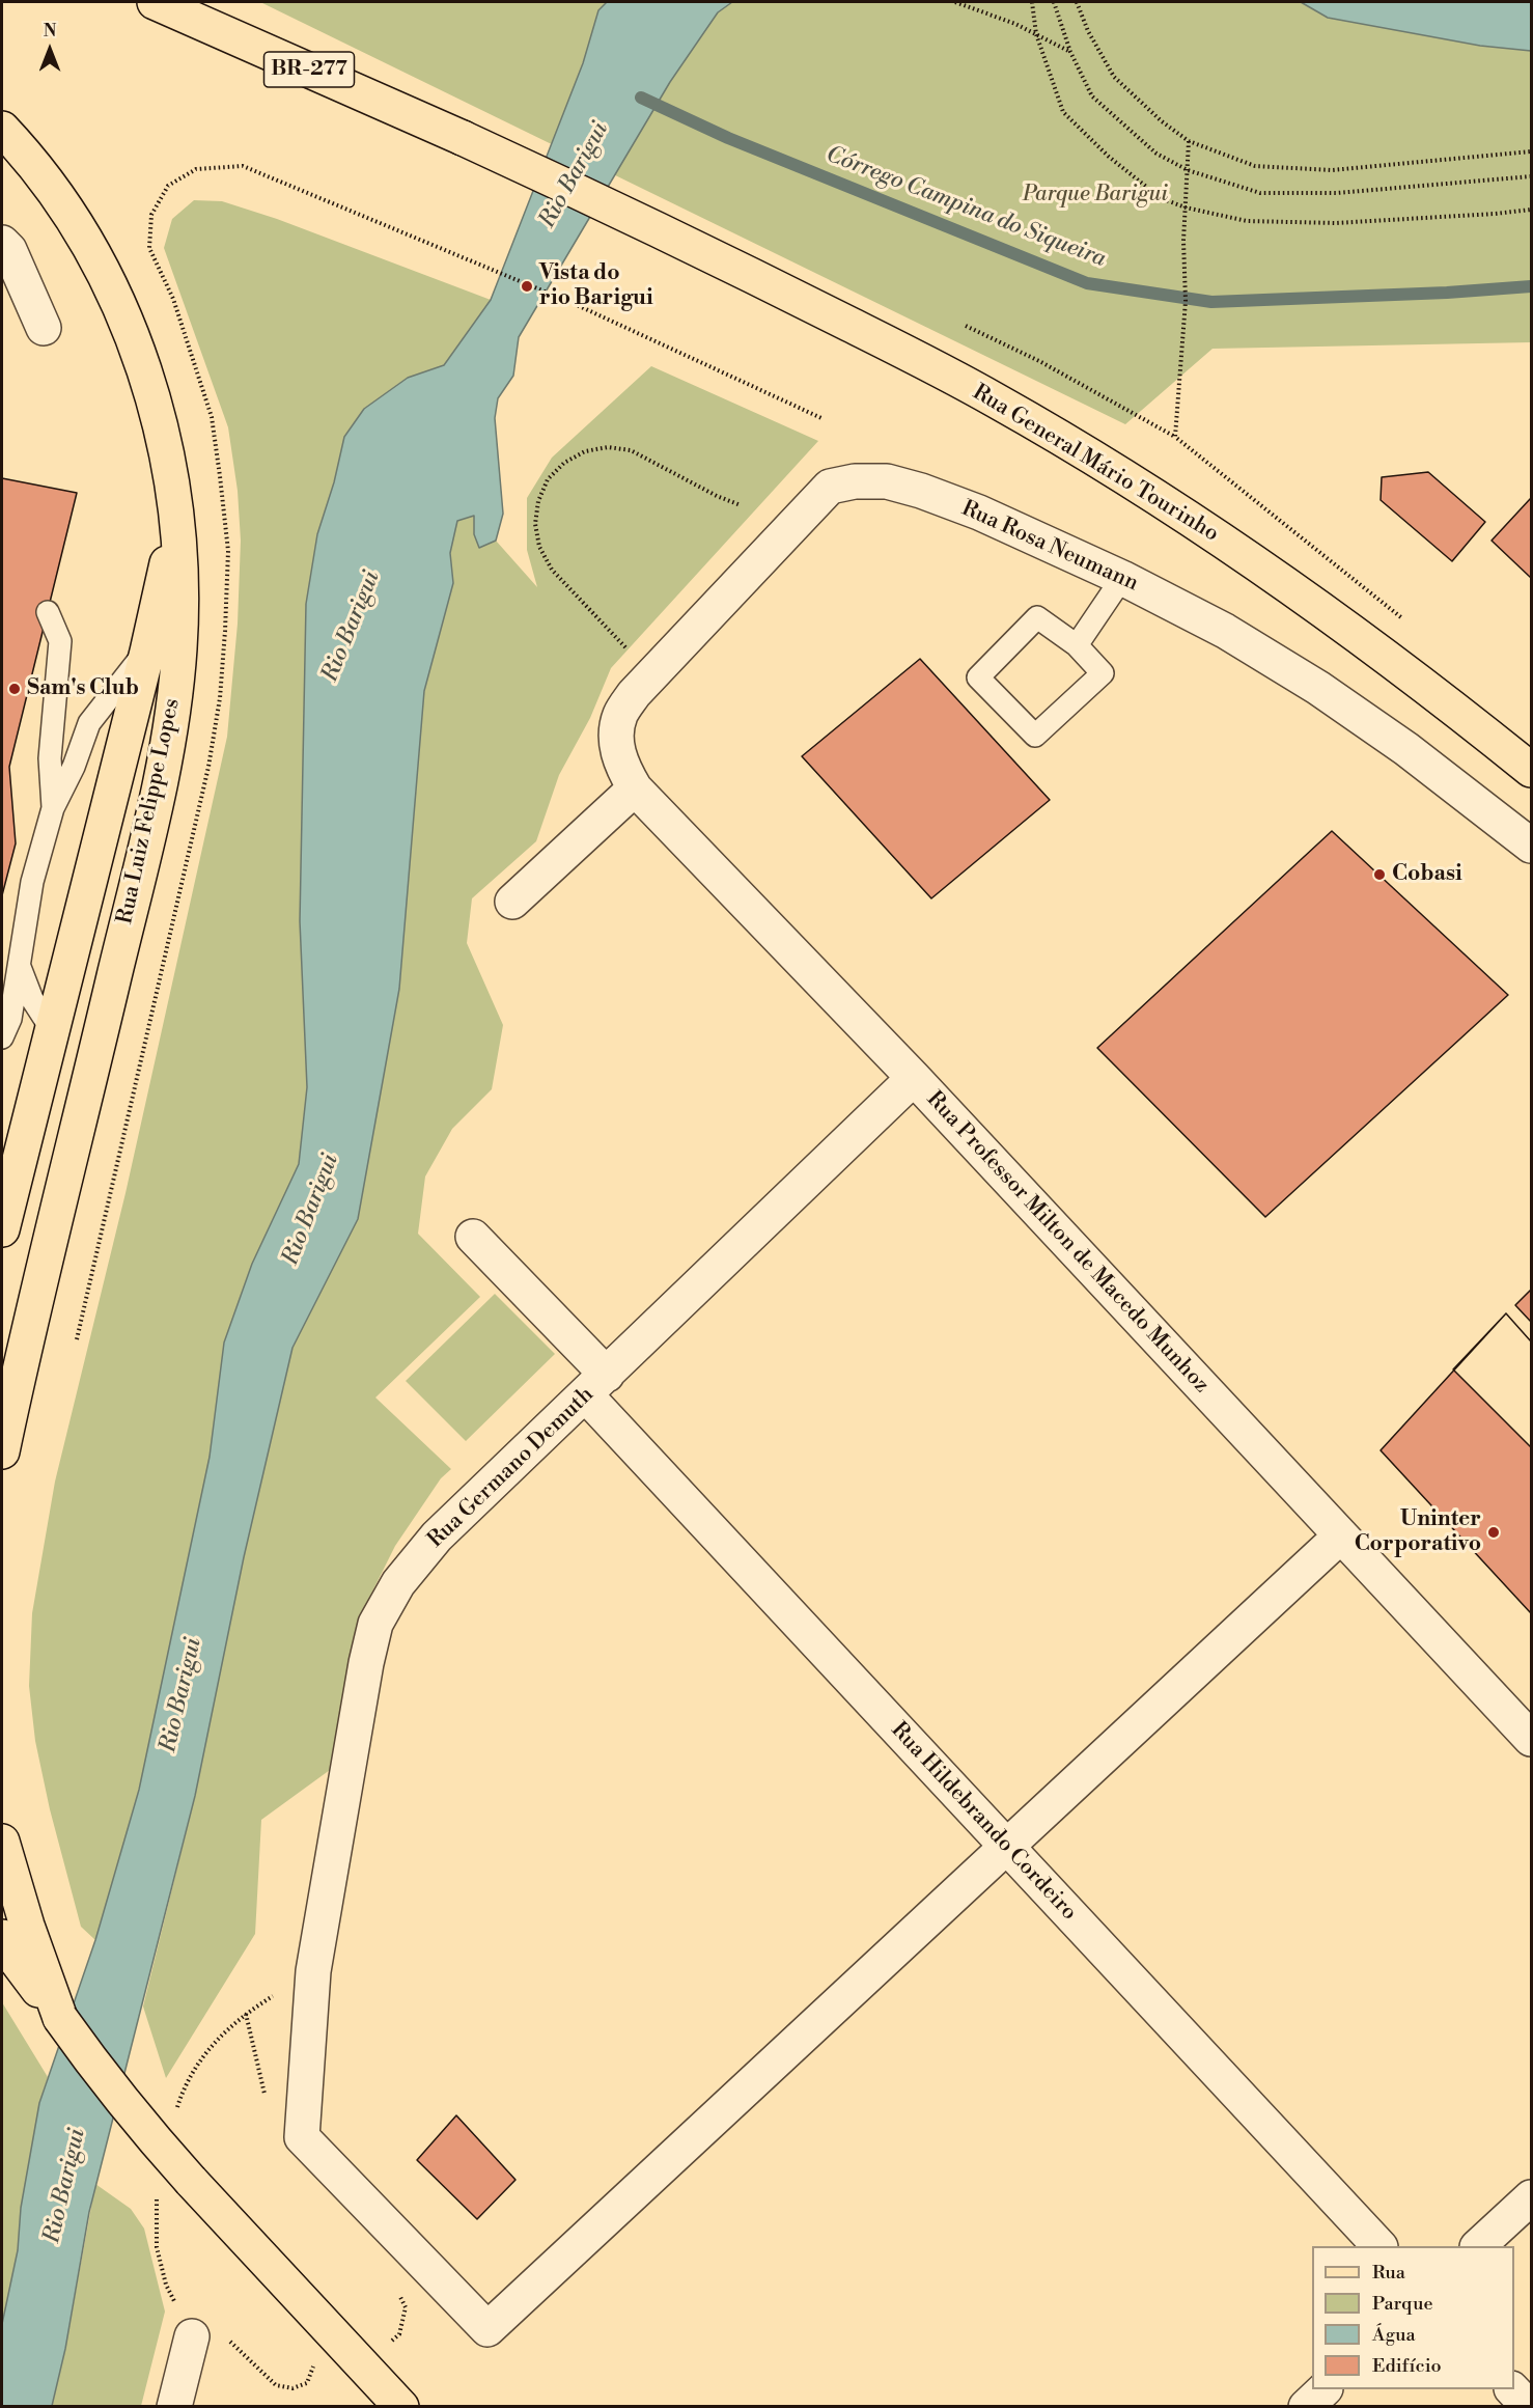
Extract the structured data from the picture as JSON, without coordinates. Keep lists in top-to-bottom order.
{
  "streets": {
    "main road": ["BR-277", "Rua General Mário Tourinho", "Rua Luiz Felippe Lopes"],
    "street": [
      "Rua Rosa Neumann",
      "Rua Professor Milton de Macedo Munhoz",
      "Rua Germano Demuth",
      "Rua Hildebrando Cordeiro"
    ]
  },
  "crossings": [
    ["Rua Rosa Neumann", "Rua Professor Milton de Macedo Munhoz"],
    ["Rua Professor Milton de Macedo Munhoz", "Rua Germano Demuth"],
    ["Rua Germano Demuth", "Rua Hildebrando Cordeiro"]
  ],
  "water": ["Rio Barigui", "Córrego Campina do Siqueira"],
  "parks": ["Parque Barigui"],
  "places": [
    "Vista do rio Barigui",
    "Sam's Club",
    "Cobasi",
    "Uninter Corporativo"
  ],
  "legend": [
    "Rua",
    "Parque",
    "Água",
    "Edifício"
  ],
  "north": "top"
}
